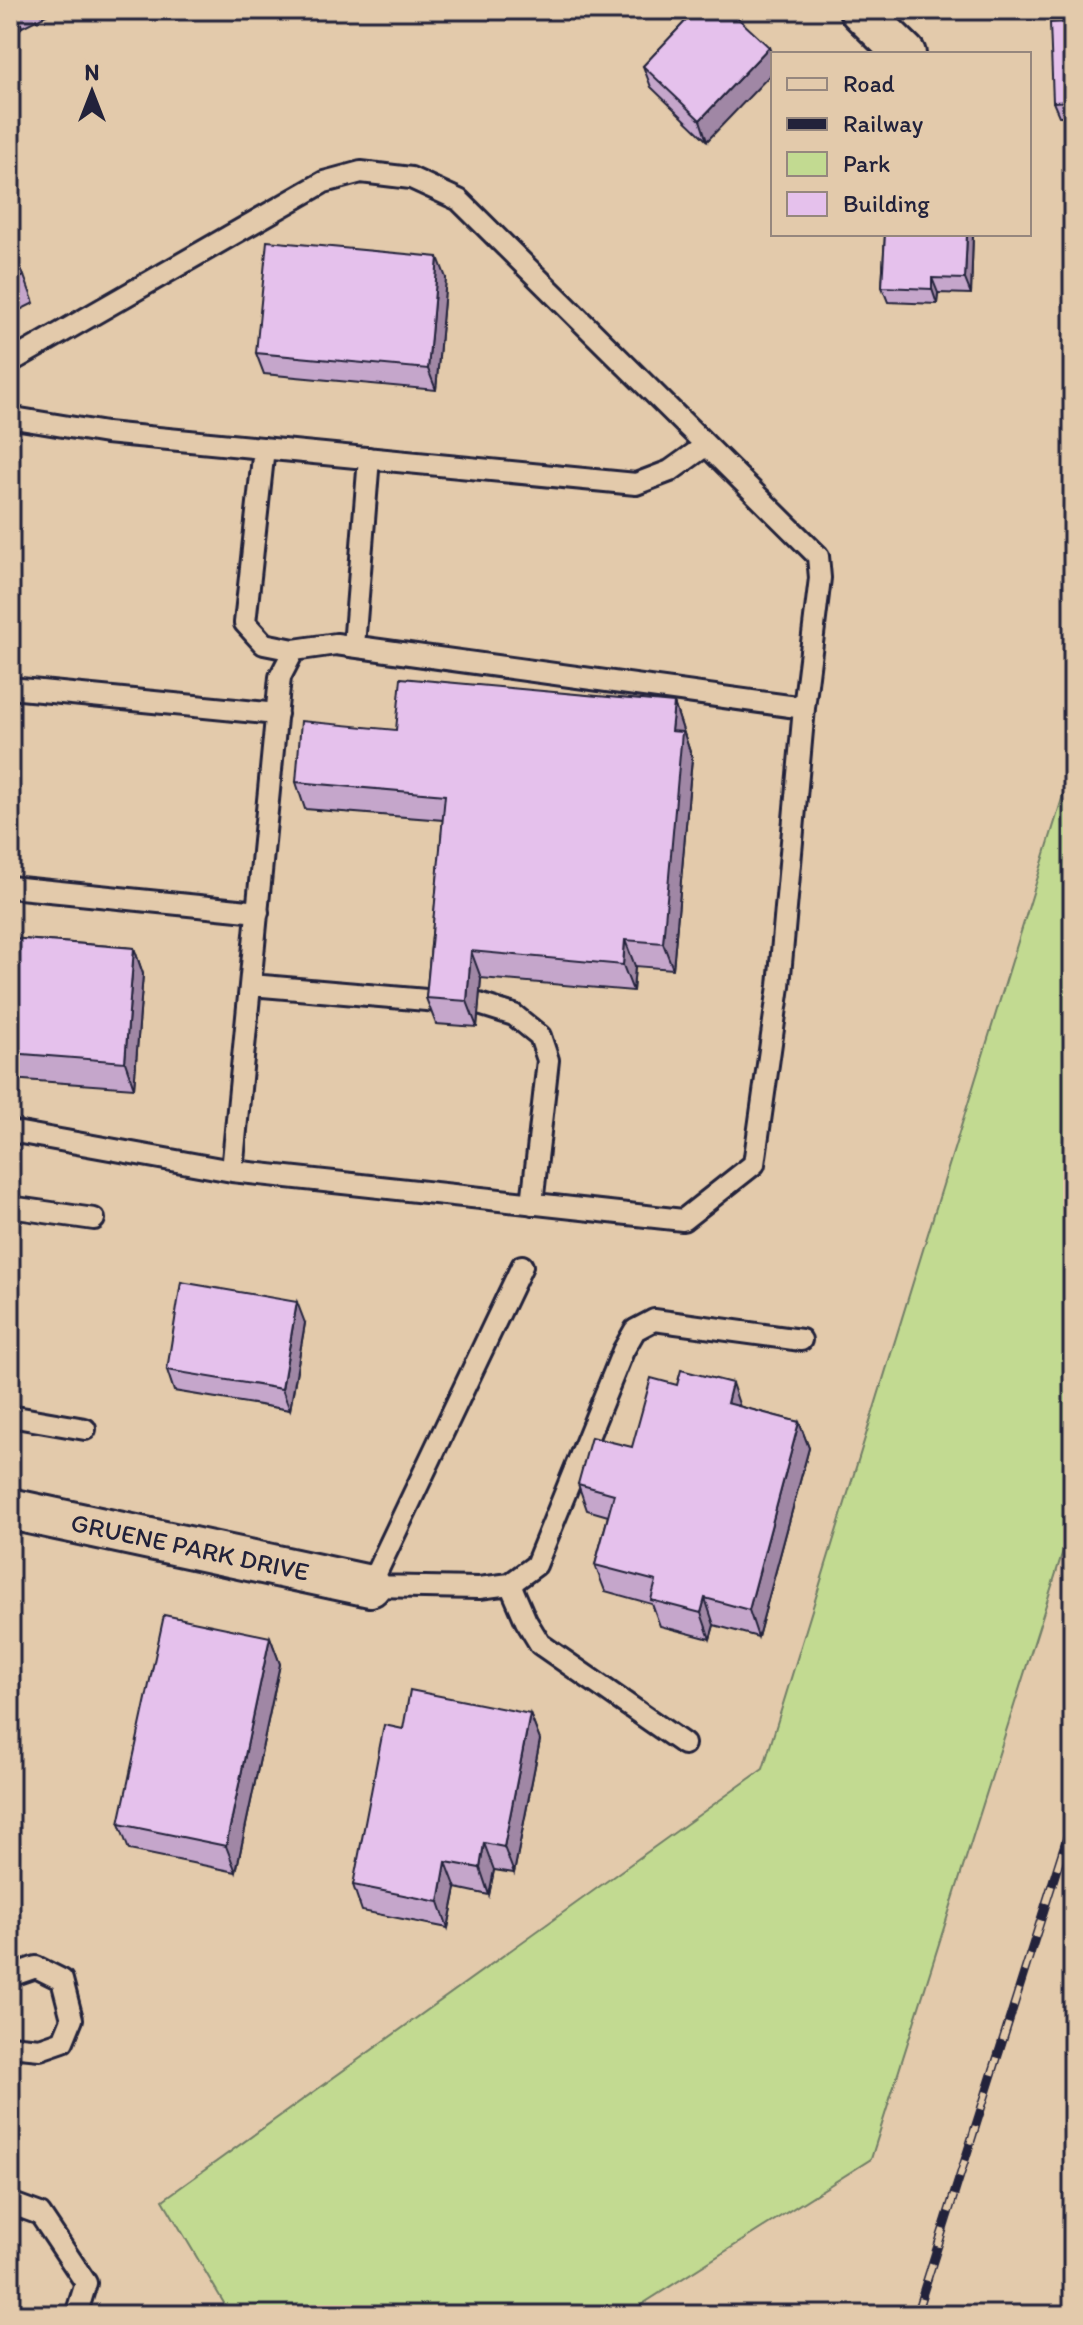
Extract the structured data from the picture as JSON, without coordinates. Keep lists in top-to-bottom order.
{
  "streets": {
    "street": ["GRUENE PARK DRIVE"]
  },
  "legend": [
    "Road",
    "Railway",
    "Park",
    "Building"
  ],
  "north": "top"
}
